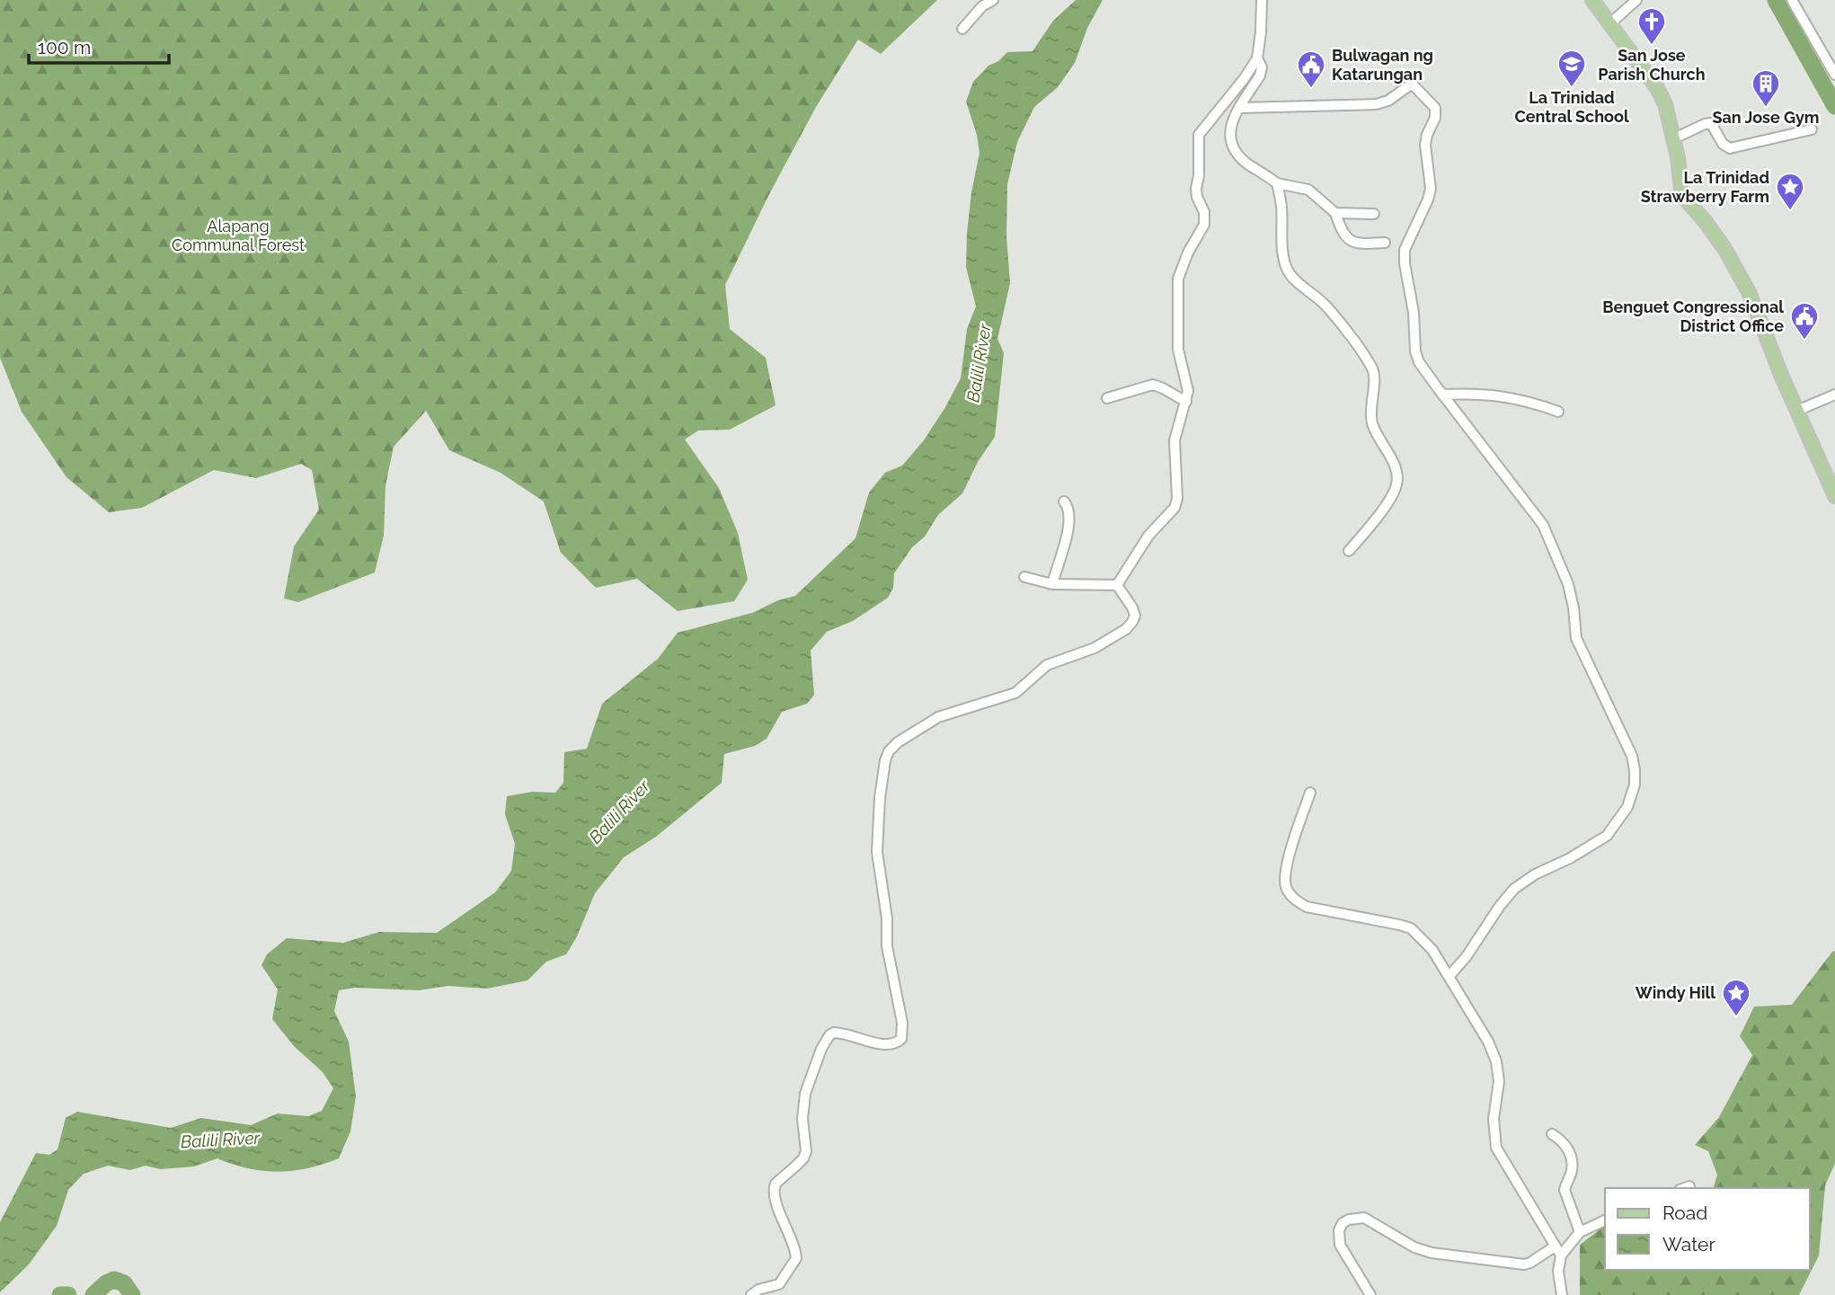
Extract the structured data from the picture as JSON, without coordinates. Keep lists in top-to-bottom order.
{
  "water": ["Balili River"],
  "parks": ["Alapang Communal Forest"],
  "places": {
    "church": ["San Jose Parish Church"],
    "school or university": ["La Trinidad Central School"],
    "public building": ["Bulwagan ng Katarungan", "Benguet Congressional District Office"],
    "building": ["San Jose Gym"],
    "place": ["La Trinidad Strawberry Farm", "Windy Hill"]
  },
  "legend": ["Road", "Water"],
  "scale_bar": "100 m"
}
